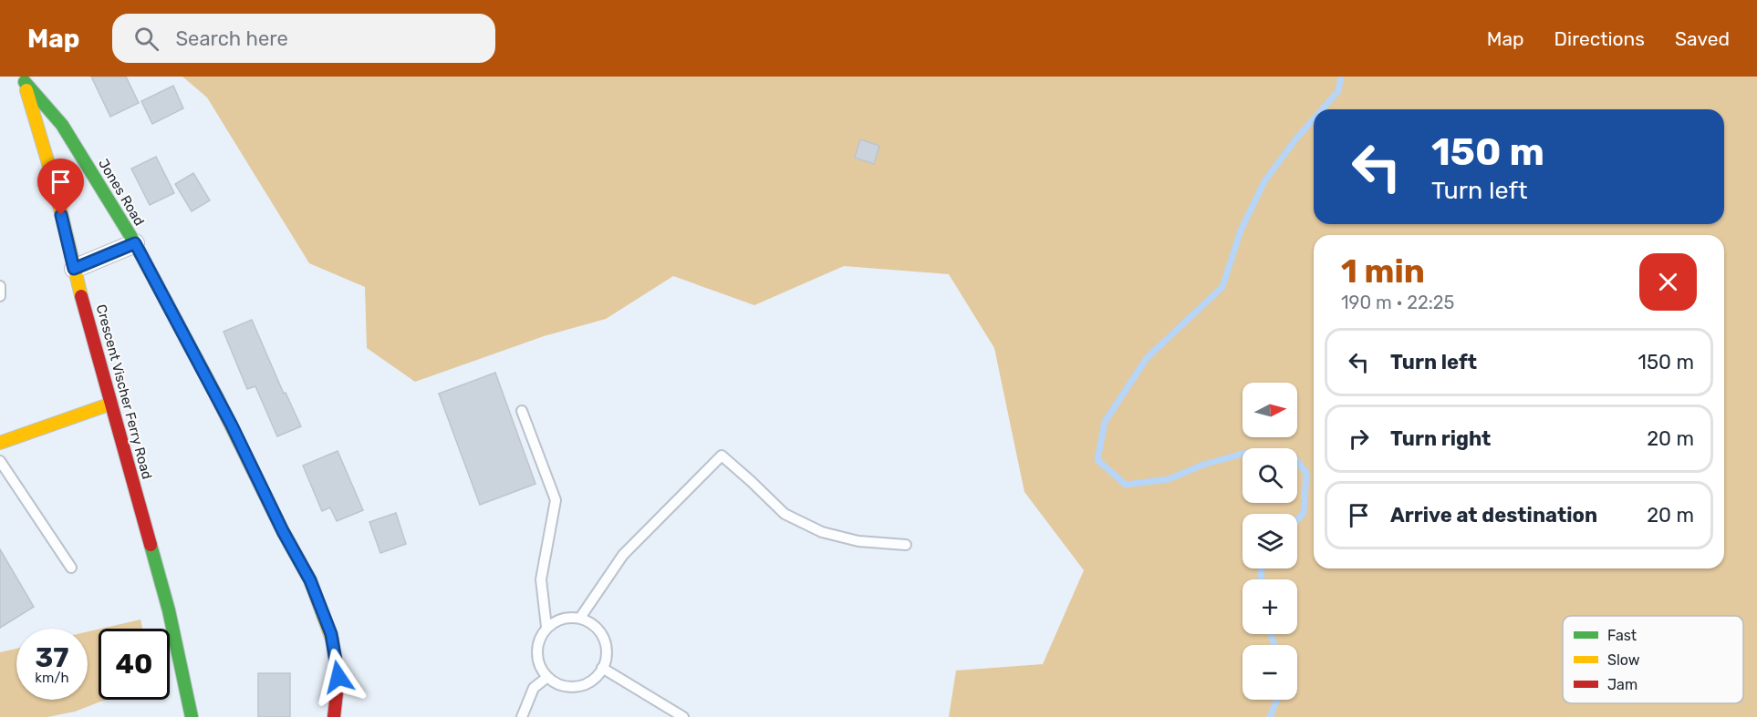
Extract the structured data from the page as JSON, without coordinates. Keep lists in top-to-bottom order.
{
  "streets": {
    "street": ["Jones Road", "Crescent Vischer Ferry Road"]
  },
  "crossings": [
    ["Jones Road", "Crescent Vischer Ferry Road"]
  ],
  "legend": ["Fast", "Slow", "Jam"],
  "north": "right",
  "page": {
    "header": "Map",
    "search": "Search here",
    "nav": ["Map", "Directions", "Saved"],
    "turn": ["150 m", "Turn left"],
    "heading": ["1 min", "190 m · 22:25"],
    "list": [
      {
        "name": "Turn left",
        "value": "150 m"
      },
      {
        "name": "Turn right",
        "value": "20 m"
      },
      {
        "name": "Arrive at destination",
        "value": "20 m"
      }
    ],
    "map_buttons": ["+", "−"],
    "speed": "37 km/h",
    "limit": "40"
  }
}
